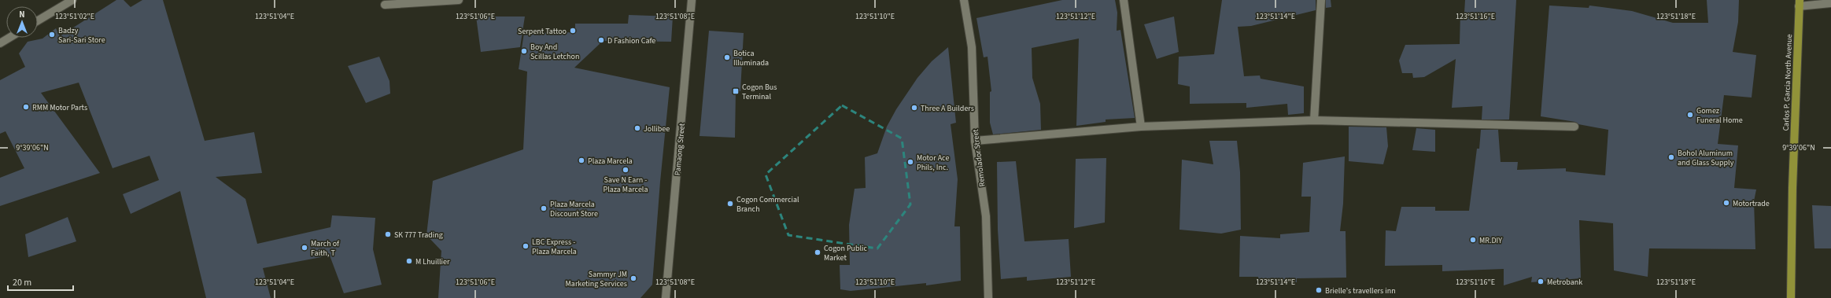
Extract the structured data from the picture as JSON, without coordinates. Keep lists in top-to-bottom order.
{
  "streets": {
    "main road": ["Carlos P. Garcia North Avenue"],
    "street": ["Pamaong Street", "Remolador Street"]
  },
  "places": {
    "other": [
      "Serpent Tattoo",
      "Badzy Sari-Sari Store",
      "D Fashion Cafe",
      "Boy And Scillas Letchon",
      "Botica Illuminada",
      "RMM Motor Parts",
      "Three A Builders",
      "Gomez Funeral Home",
      "Jollibee",
      "Bohol Aluminum and Glass Supply",
      "Plaza Marcela",
      "Motor Ace Phils, Inc.",
      "Save N Earn - Plaza Marcela",
      "Motortrade",
      "Cogon Commercial Branch",
      "Plaza Marcela Discount Store",
      "SK 777 Trading",
      "MR.DIY",
      "LBC Express - Plaza Marcela",
      "March of Faith, T",
      "Cogon Public Market",
      "M Lhuillier",
      "Sammyr JM Marketing Services",
      "Metrobank",
      "Brielle's travellers inn"
    ],
    "transit": ["Cogon Bus Terminal"]
  },
  "scale_bar": "20 m",
  "north": "top",
  "coordinates": [
    "123°51'02\"E",
    "123°51'04\"E",
    "123°51'06\"E",
    "123°51'08\"E",
    "123°51'10\"E",
    "123°51'12\"E",
    "123°51'14\"E",
    "123°51'16\"E",
    "123°51'18\"E",
    "9°39'06\"N"
  ]
}
